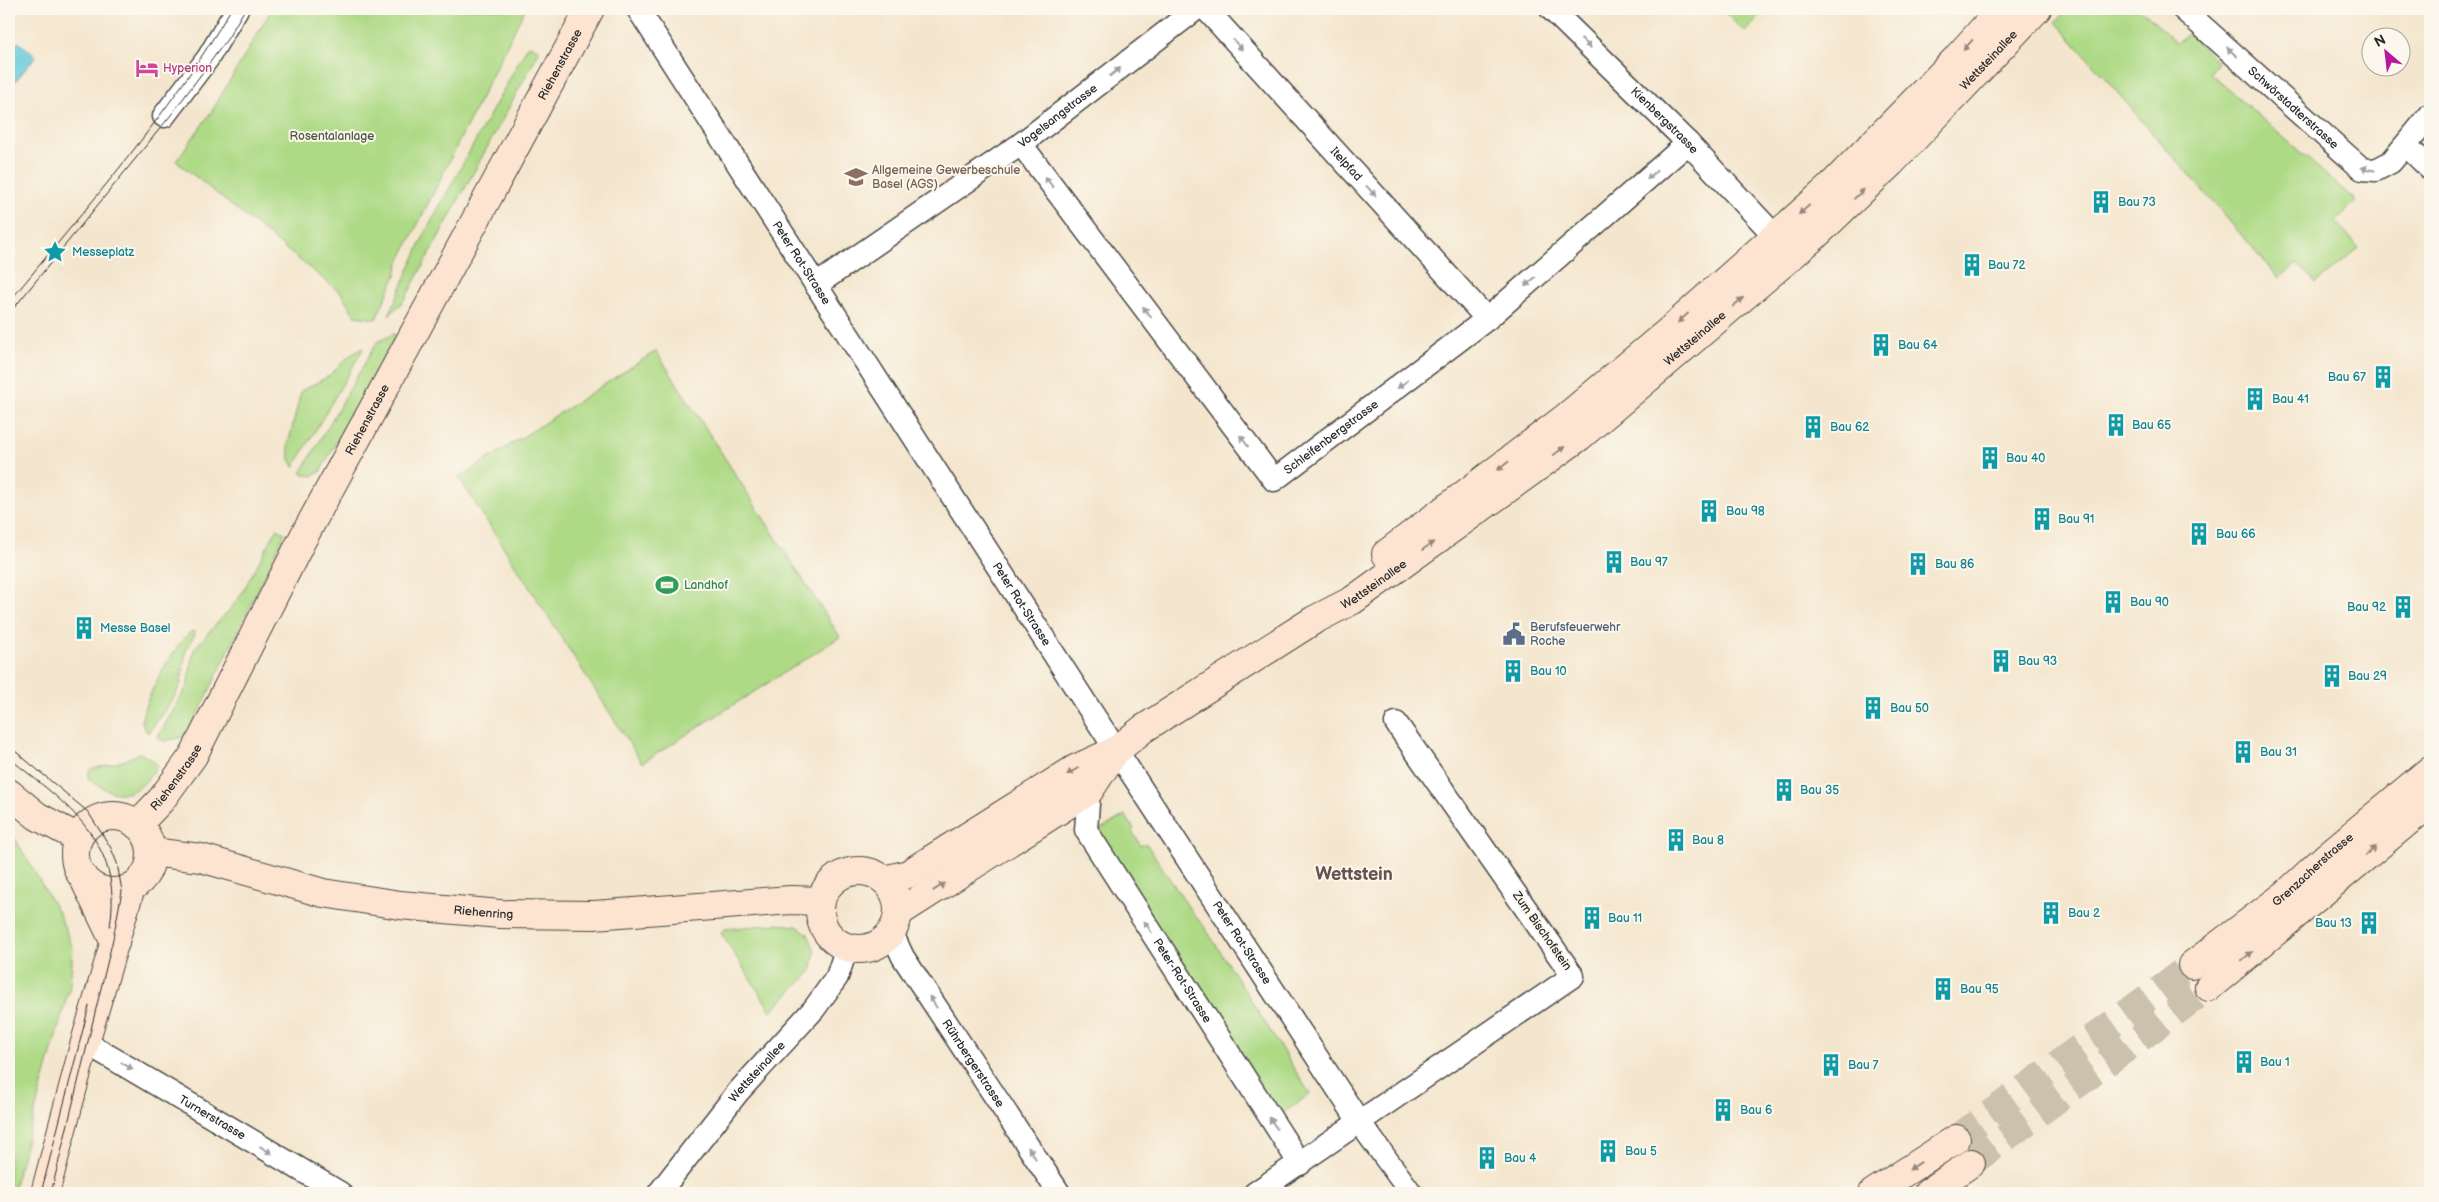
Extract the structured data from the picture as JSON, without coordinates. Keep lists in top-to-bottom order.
{
  "streets": {
    "main road": [
      "Wettsteinallee",
      "Riehenstrasse",
      "Grenzacherstrasse",
      "Riehenring"
    ],
    "street": [
      "Schwörstadterstrasse",
      "Vogelsangstrasse",
      "Kienbergstrasse",
      "Itelpfad",
      "Peter Rot-Strasse",
      "Schleifenbergstrasse",
      "Zum Bischofstein",
      "Peter-Rot-Strasse",
      "Rührbergerstrasse",
      "Turnerstrasse"
    ]
  },
  "crossings": [
    ["Wettsteinallee", "Kienbergstrasse"],
    ["Wettsteinallee", "Peter Rot-Strasse"],
    ["Wettsteinallee", "Riehenring"],
    ["Wettsteinallee", "Peter-Rot-Strasse"],
    ["Wettsteinallee", "Rührbergerstrasse"],
    ["Riehenstrasse", "Riehenring"],
    ["Vogelsangstrasse", "Peter Rot-Strasse"],
    ["Vogelsangstrasse", "Schleifenbergstrasse"],
    ["Kienbergstrasse", "Schleifenbergstrasse"],
    ["Itelpfad", "Schleifenbergstrasse"],
    ["Peter Rot-Strasse", "Zum Bischofstein"],
    ["Riehenring", "Rührbergerstrasse"]
  ],
  "one_way": [
    "Schwörstadterstrasse",
    "Vogelsangstrasse",
    "Kienbergstrasse",
    "Itelpfad",
    "Peter-Rot-Strasse",
    "Rührbergerstrasse",
    "Turnerstrasse"
  ],
  "districts": ["Wettstein"],
  "parks": ["Rosentalanlage"],
  "places": {
    "hotel": ["Hyperion"],
    "school or university": ["Allgemeine Gewerbeschule Basel (AGS)"],
    "building": [
      "Bau 73",
      "Bau 72",
      "Bau 64",
      "Bau 67",
      "Bau 41",
      "Bau 65",
      "Bau 62",
      "Bau 40",
      "Bau 98",
      "Bau 91",
      "Bau 66",
      "Bau 97",
      "Bau 86",
      "Bau 90",
      "Bau 92",
      "Messe Basel",
      "Bau 93",
      "Bau 10",
      "Bau 29",
      "Bau 50",
      "Bau 31",
      "Bau 35",
      "Bau 8",
      "Bau 2",
      "Bau 11",
      "Bau 13",
      "Bau 95",
      "Bau 1",
      "Bau 7",
      "Bau 6",
      "Bau 5",
      "Bau 4"
    ],
    "place": ["Messeplatz"],
    "sports": ["Landhof"],
    "public building": ["Berufsfeuerwehr Roche"]
  },
  "north": "top left"
}
